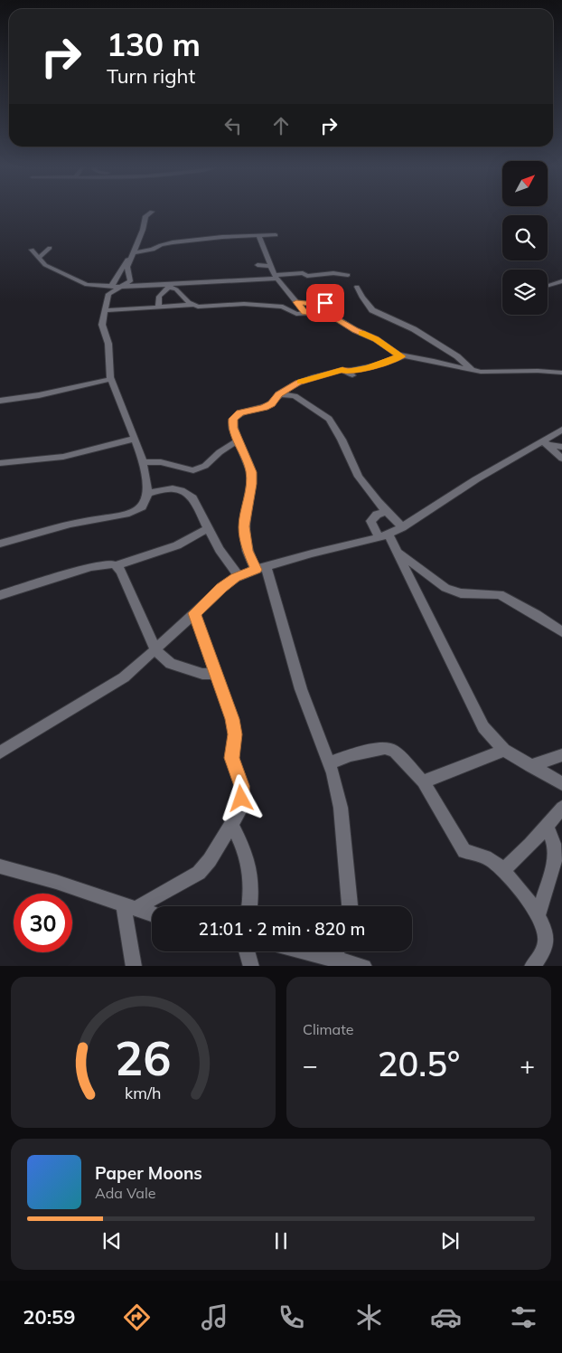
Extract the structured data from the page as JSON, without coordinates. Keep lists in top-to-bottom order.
{
  "north": "top right",
  "page": {
    "turn": ["130 m", "Turn right"],
    "limit": "30",
    "trip": "21:01 · 2 min · 820 m",
    "tile": "Climate",
    "heat": ["−", "20.5°", "+"],
    "song": ["Paper Moons", "Ada Vale"],
    "tabs": "20:59",
    "gauge": ["26", "km/h"]
  }
}
